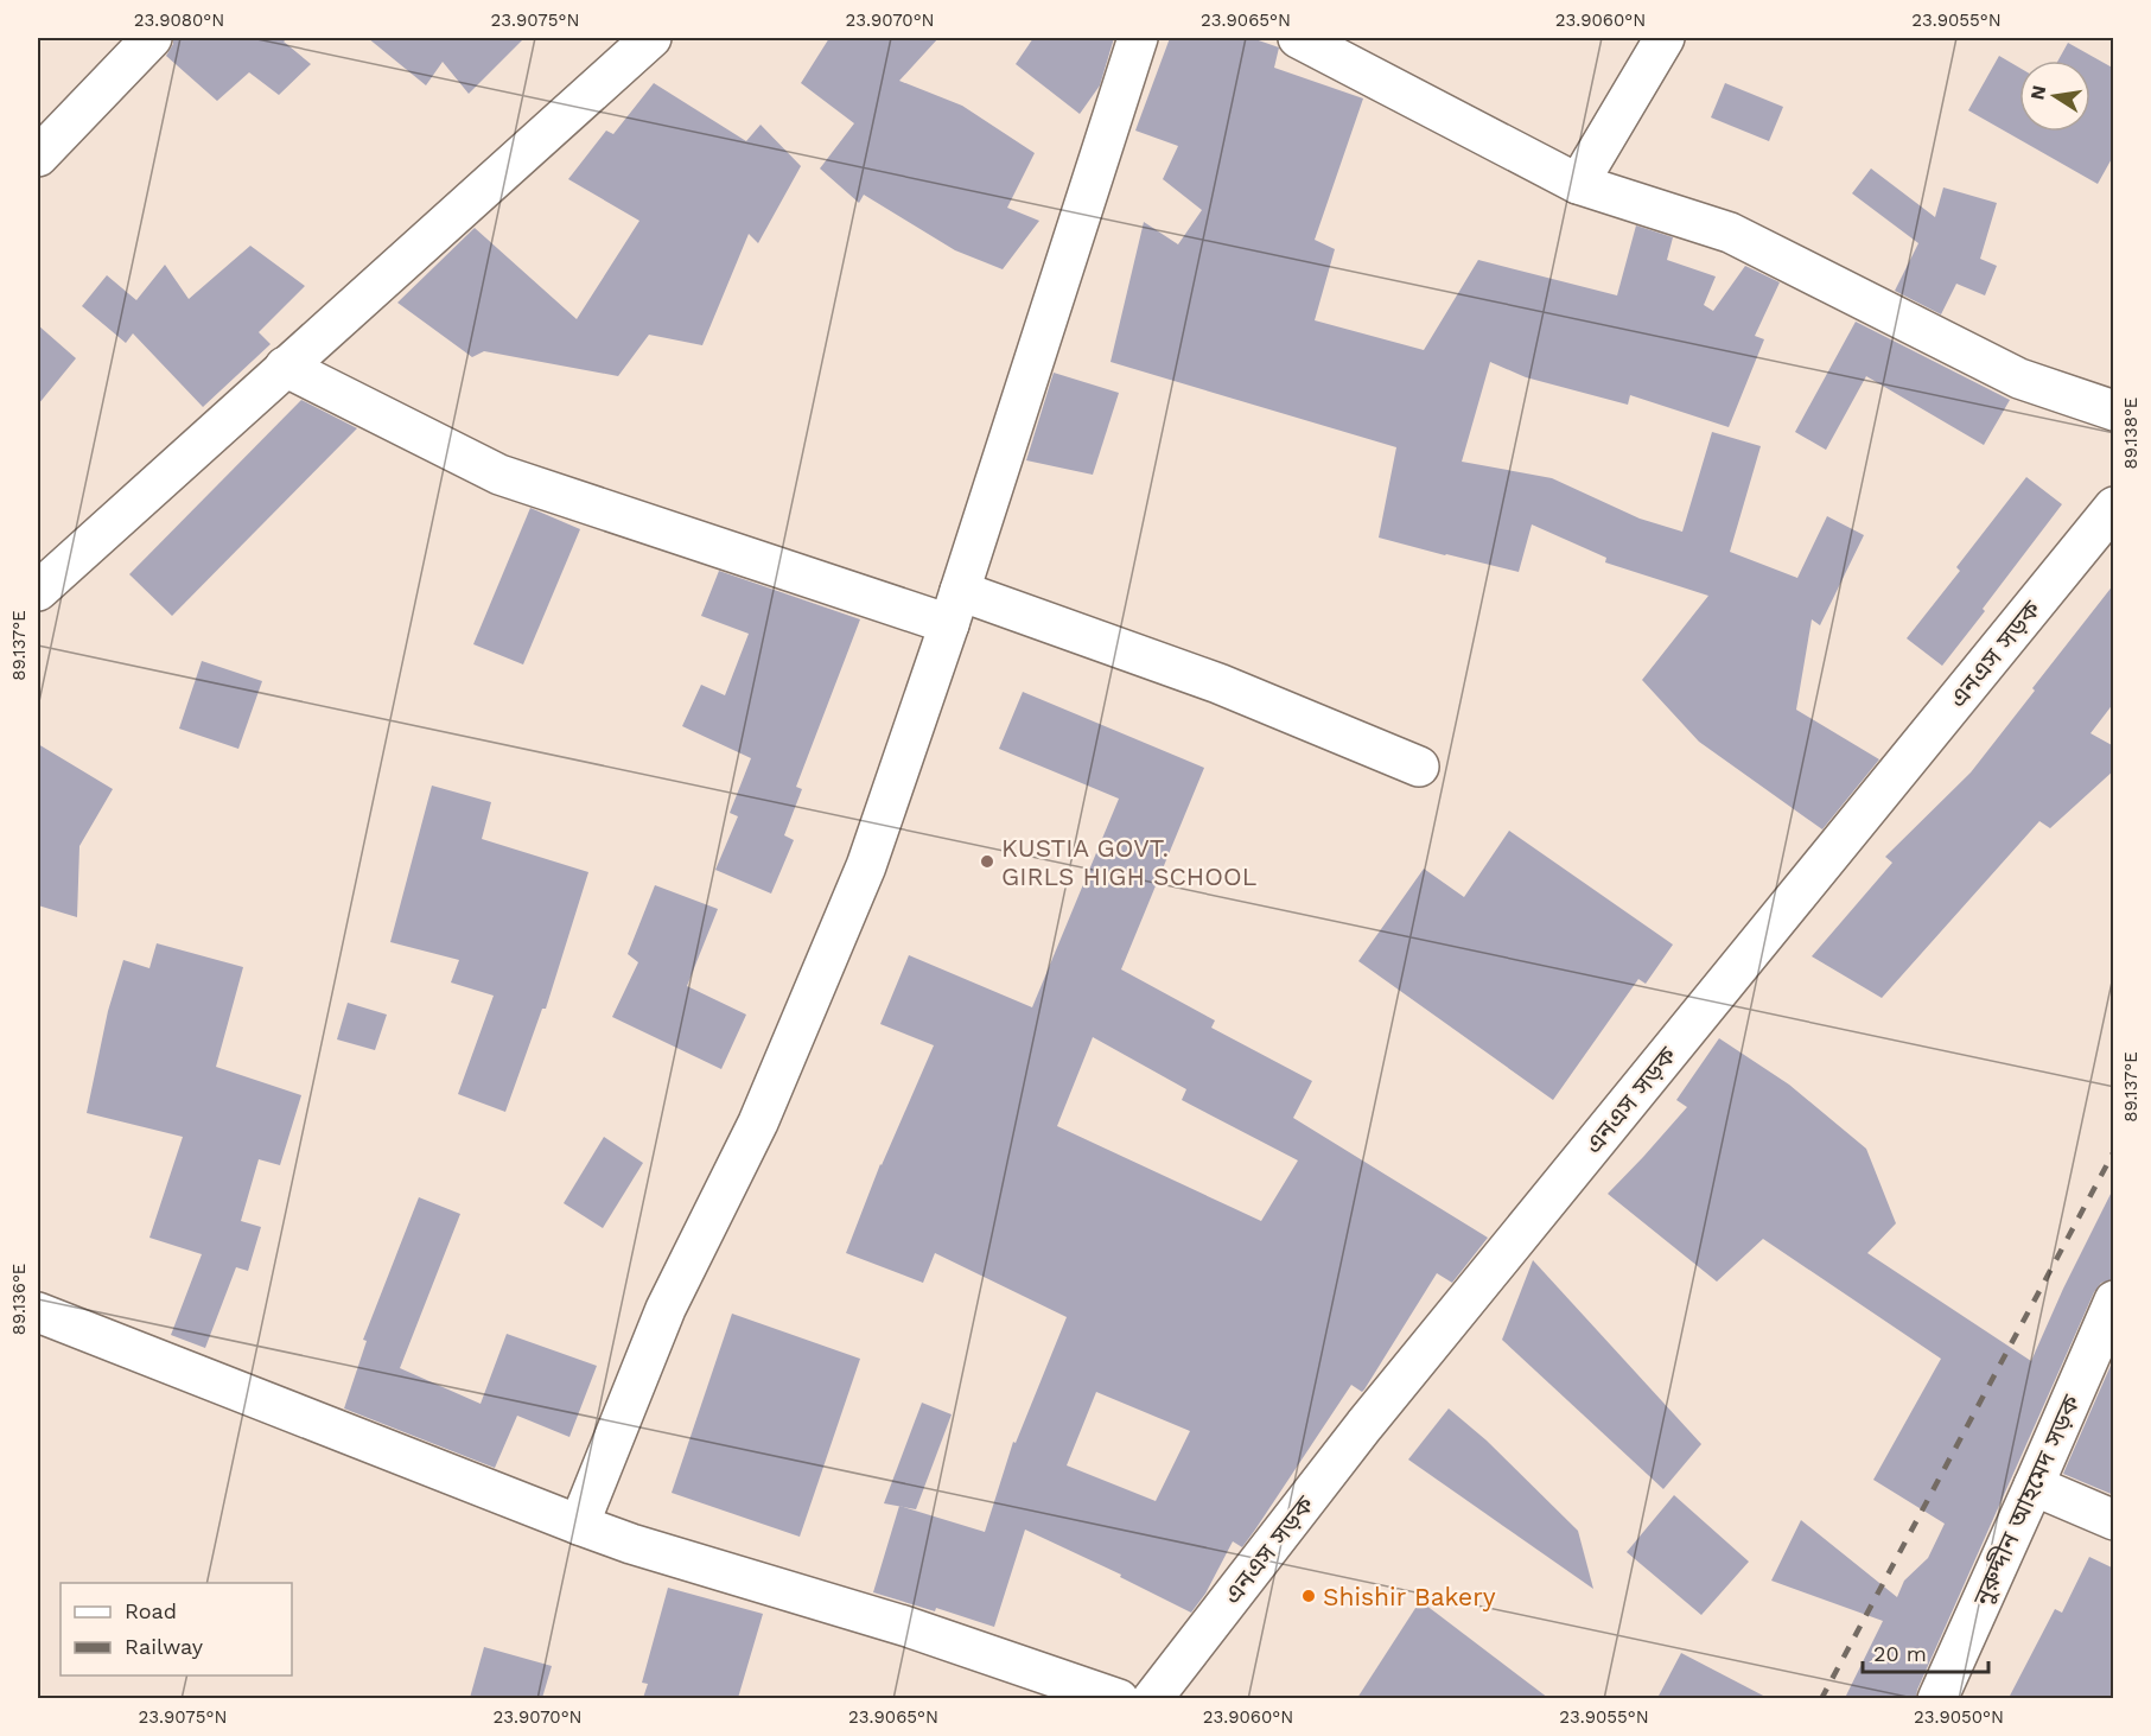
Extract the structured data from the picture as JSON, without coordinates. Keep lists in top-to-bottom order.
{
  "streets": {
    "street": ["এনএস সড়ক", "নুরুদ্দীন আহমেদ সড়ক"]
  },
  "places": ["KUSTIA GOVT. GIRLS HIGH SCHOOL", "Shishir Bakery"],
  "legend": ["Road", "Railway"],
  "scale_bar": "20 m",
  "north": "left",
  "coordinates": [
    "23.9080°N",
    "23.9075°N",
    "23.9070°N",
    "23.9065°N",
    "23.9060°N",
    "23.9055°N",
    "89.138°E",
    "89.137°E",
    "89.136°E",
    "23.9050°N"
  ]
}
